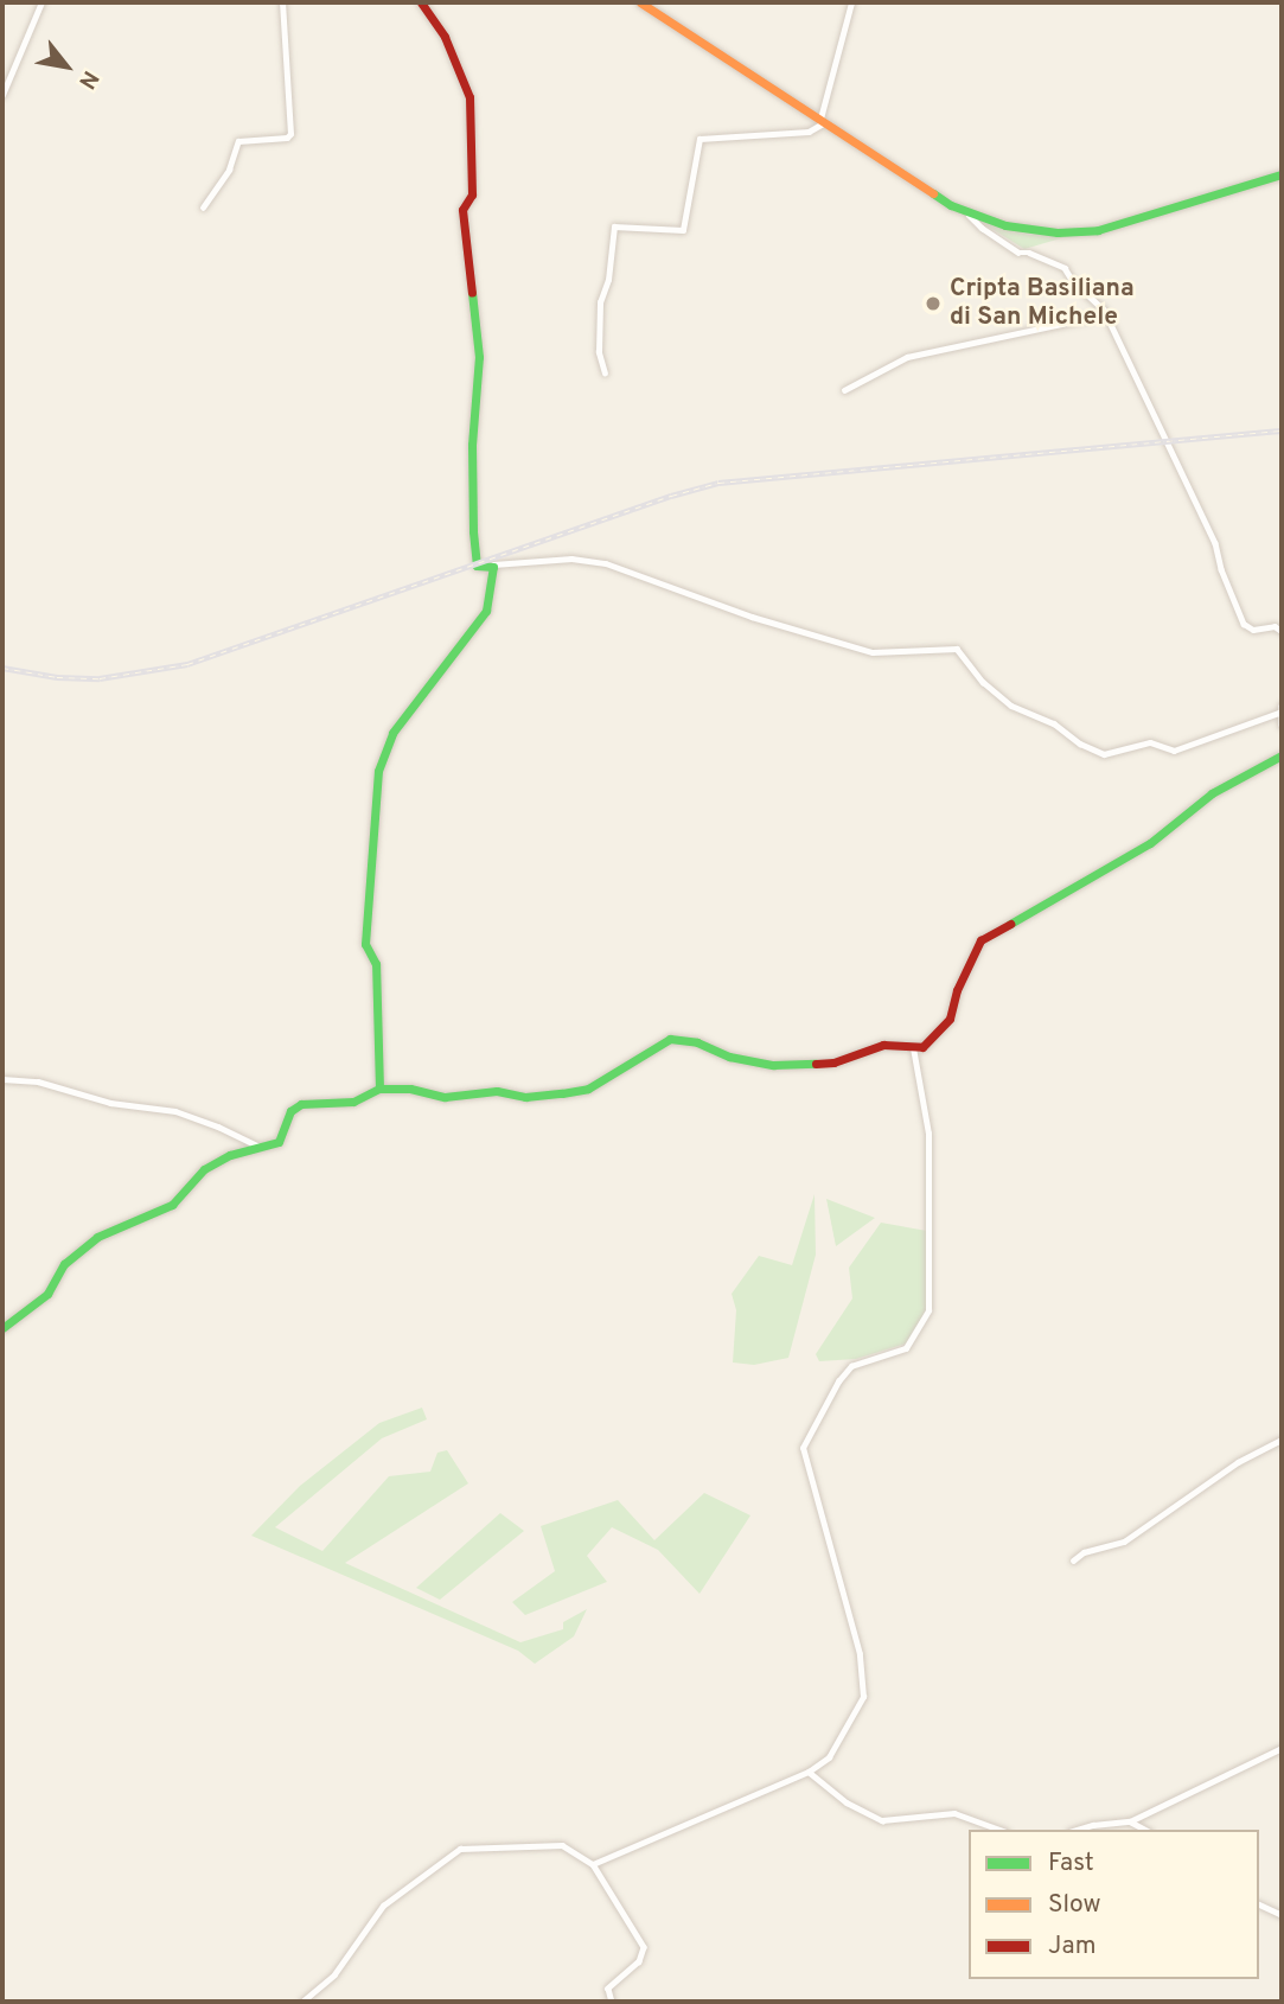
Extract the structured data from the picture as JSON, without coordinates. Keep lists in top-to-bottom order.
{
  "places": ["Cripta Basiliana di San Michele"],
  "legend": ["Fast", "Slow", "Jam"],
  "north": "bottom right"
}
